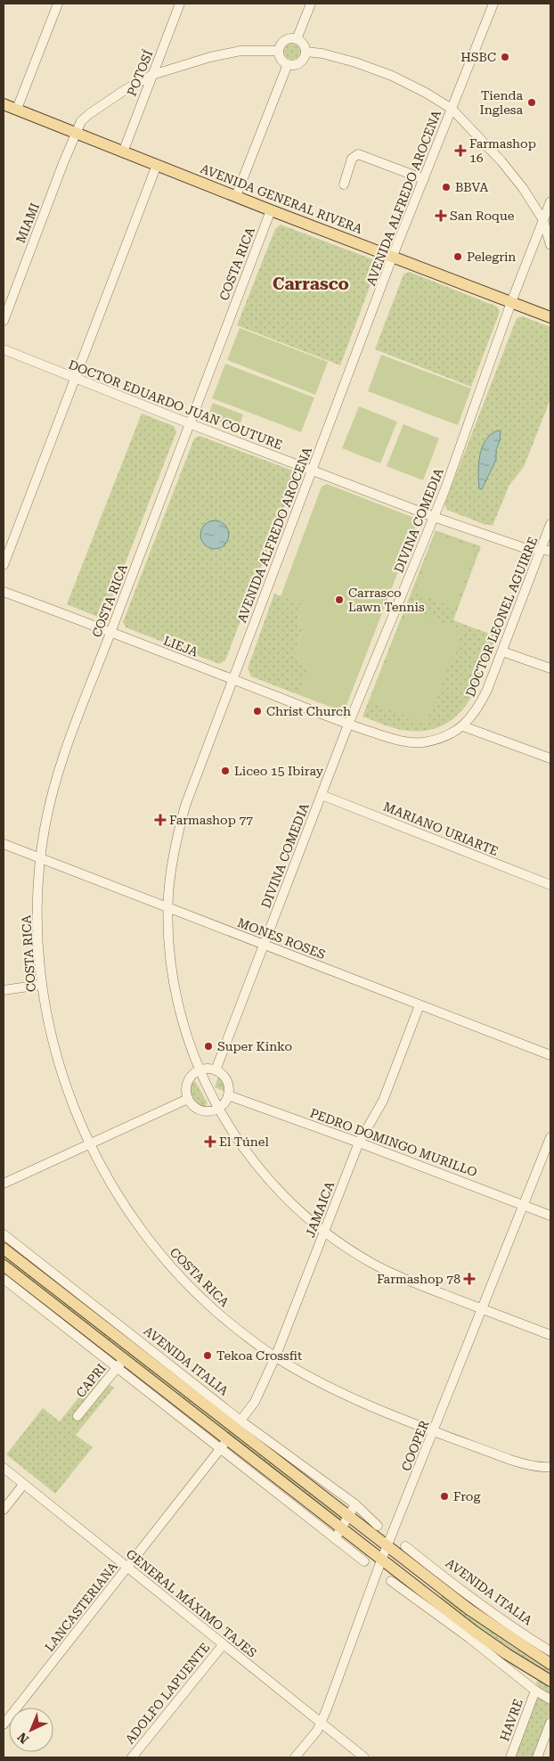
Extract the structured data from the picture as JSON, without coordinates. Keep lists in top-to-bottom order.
{
  "streets": {
    "main road": ["AVENIDA GENERAL RIVERA", "AVENIDA ITALIA"],
    "street": [
      "POTOSÍ",
      "AVENIDA ALFREDO AROCENA",
      "MIAMI",
      "COSTA RICA",
      "DOCTOR EDUARDO JUAN COUTURE",
      "DIVINA COMEDIA",
      "DOCTOR LEONEL AGUIRRE",
      "LIEJA",
      "MARIANO URIARTE",
      "MONES ROSES",
      "PEDRO DOMINGO MURILLO",
      "JAMAICA",
      "CAPRI",
      "COOPER",
      "GENERAL MÁXIMO TAJES",
      "LANCASTERIANA",
      "ADOLFO LAPUENTE",
      "HAVRE"
    ]
  },
  "crossings": [
    ["POTOSÍ", "AVENIDA GENERAL RIVERA"],
    ["POTOSÍ", "MIAMI"],
    ["AVENIDA ALFREDO AROCENA", "AVENIDA GENERAL RIVERA"],
    ["AVENIDA ALFREDO AROCENA", "DOCTOR EDUARDO JUAN COUTURE"],
    ["AVENIDA ALFREDO AROCENA", "LIEJA"],
    ["AVENIDA ALFREDO AROCENA", "MONES ROSES"],
    ["AVENIDA ALFREDO AROCENA", "JAMAICA"],
    ["AVENIDA ALFREDO AROCENA", "COOPER"],
    ["AVENIDA GENERAL RIVERA", "MIAMI"],
    ["AVENIDA GENERAL RIVERA", "COSTA RICA"],
    ["AVENIDA GENERAL RIVERA", "DIVINA COMEDIA"],
    ["COSTA RICA", "DOCTOR EDUARDO JUAN COUTURE"],
    ["COSTA RICA", "LIEJA"],
    ["COSTA RICA", "MONES ROSES"],
    ["COSTA RICA", "JAMAICA"],
    ["COSTA RICA", "COOPER"],
    ["DOCTOR EDUARDO JUAN COUTURE", "DIVINA COMEDIA"],
    ["DOCTOR EDUARDO JUAN COUTURE", "DOCTOR LEONEL AGUIRRE"],
    ["DIVINA COMEDIA", "DOCTOR LEONEL AGUIRRE"],
    ["DIVINA COMEDIA", "LIEJA"],
    ["DIVINA COMEDIA", "MARIANO URIARTE"],
    ["DIVINA COMEDIA", "MONES ROSES"],
    ["DOCTOR LEONEL AGUIRRE", "LIEJA"],
    ["MONES ROSES", "JAMAICA"],
    ["PEDRO DOMINGO MURILLO", "JAMAICA"],
    ["PEDRO DOMINGO MURILLO", "COOPER"],
    ["JAMAICA", "AVENIDA ITALIA"],
    ["AVENIDA ITALIA", "COOPER"],
    ["COOPER", "GENERAL MÁXIMO TAJES"],
    ["GENERAL MÁXIMO TAJES", "LANCASTERIANA"],
    ["GENERAL MÁXIMO TAJES", "ADOLFO LAPUENTE"]
  ],
  "districts": ["Carrasco"],
  "places": {
    "other": [
      "HSBC",
      "Tienda Inglesa",
      "BBVA",
      "Pelegrin",
      "Carrasco Lawn Tennis",
      "Christ Church",
      "Liceo 15 Ibiray",
      "Super Kinko",
      "Tekoa Crossfit",
      "Frog"
    ],
    "health": [
      "Farmashop 16",
      "San Roque",
      "Farmashop 77",
      "El Túnel",
      "Farmashop 78"
    ]
  },
  "north": "bottom left"
}
